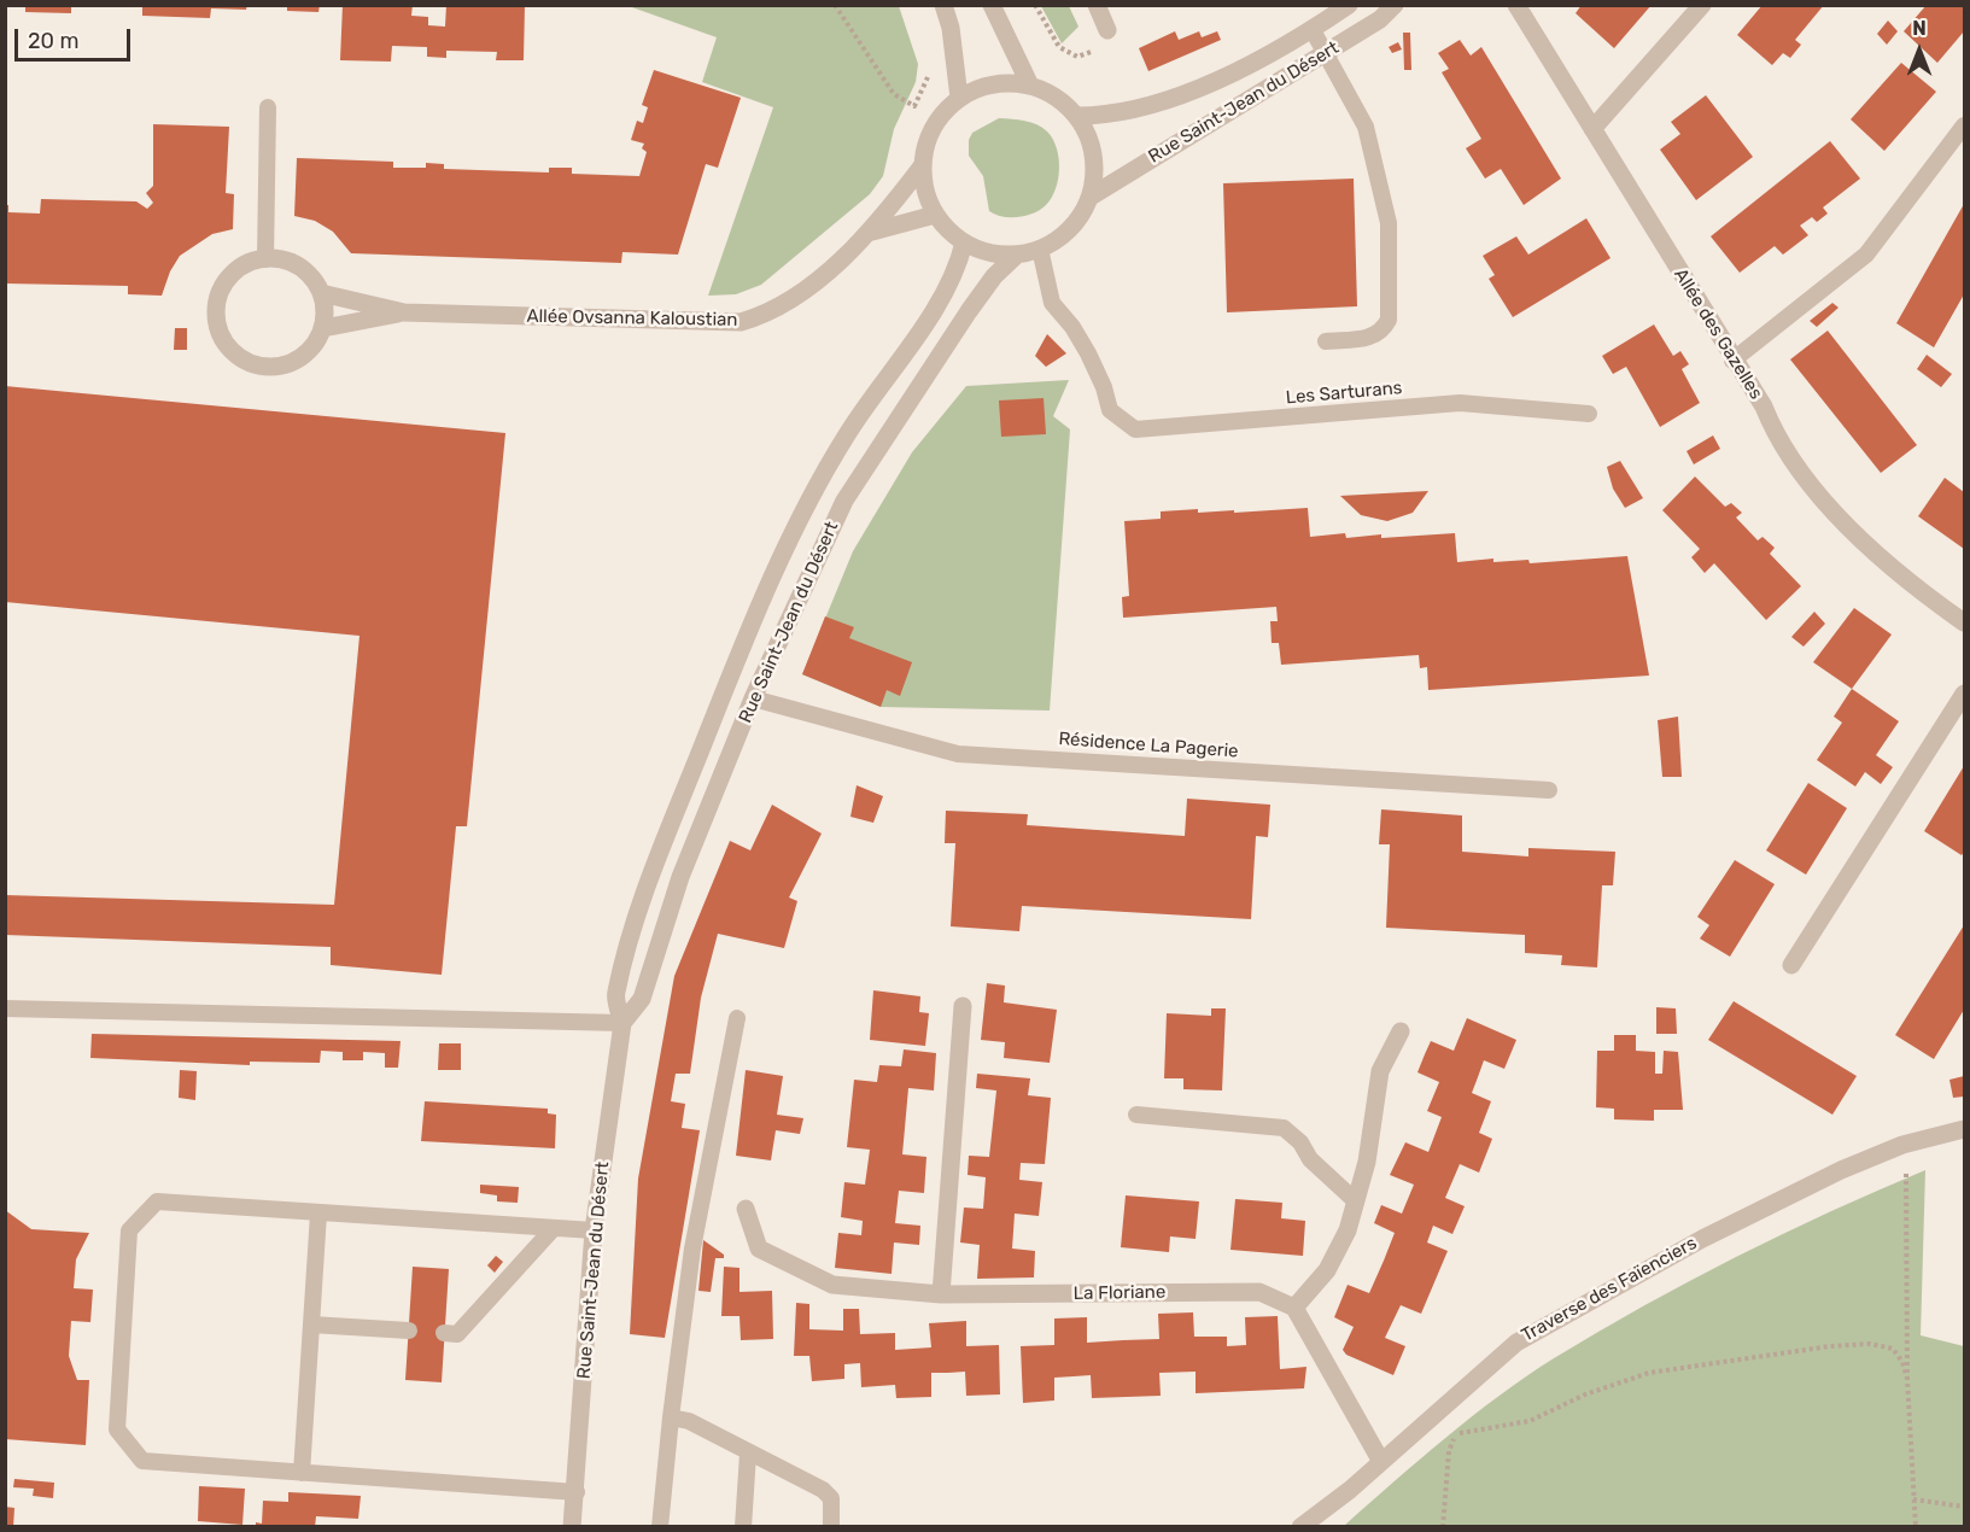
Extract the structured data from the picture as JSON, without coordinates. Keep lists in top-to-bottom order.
{
  "streets": {
    "street": [
      "Rue Saint-Jean du Désert",
      "Allée Ovsanna Kaloustian",
      "Allée des Gazelles",
      "Traverse des Faïenciers",
      "La Floriane"
    ],
    "lane": ["Les Sarturans", "Résidence La Pagerie"]
  },
  "crossings": [
    ["Rue Saint-Jean du Désert", "Allée Ovsanna Kaloustian"],
    ["Rue Saint-Jean du Désert", "Les Sarturans"],
    ["Rue Saint-Jean du Désert", "Résidence La Pagerie"],
    ["Allée Ovsanna Kaloustian", "Les Sarturans"]
  ],
  "scale_bar": "20 m",
  "north": "top"
}
